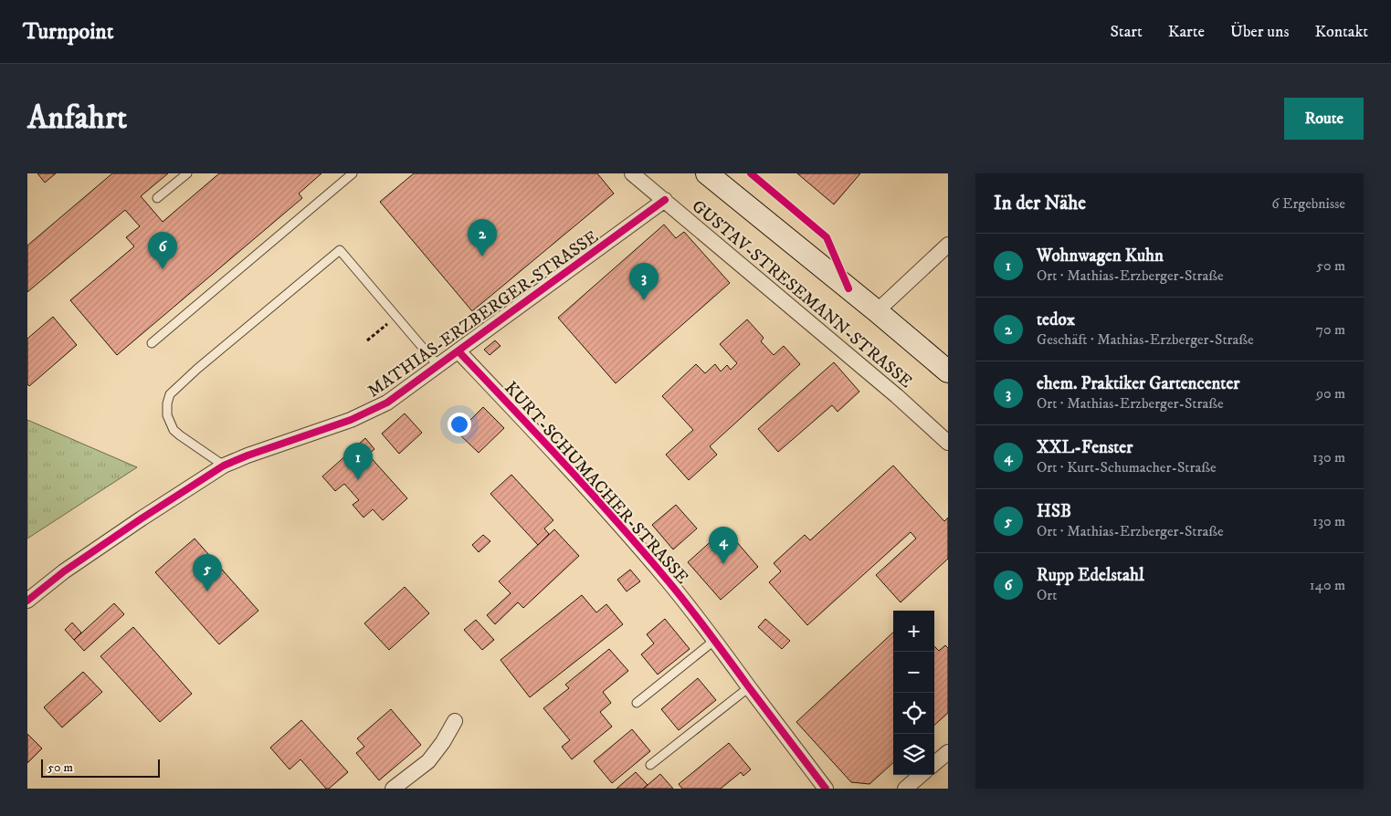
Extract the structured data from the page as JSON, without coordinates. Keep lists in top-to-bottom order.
{
  "streets": {
    "street": ["GUSTAV-STRESEMANN-STRASSE", "MATHIAS-ERZBERGER-STRASSE", "KURT-SCHUMACHER-STRASSE"]
  },
  "crossings": [
    ["GUSTAV-STRESEMANN-STRASSE", "MATHIAS-ERZBERGER-STRASSE"],
    ["MATHIAS-ERZBERGER-STRASSE", "KURT-SCHUMACHER-STRASSE"]
  ],
  "scale_bar": "50 m",
  "page": {
    "header": "Turnpoint",
    "nav": [
      "Start",
      "Karte",
      "Über uns",
      "Kontakt"
    ],
    "buttons": "Route",
    "title": "Anfahrt",
    "heading": ["In der Nähe", "6 Ergebnisse"],
    "pins": [
      "2",
      "6",
      "3",
      "1",
      "4",
      "5"
    ],
    "list": [
      {
        "mark": "1",
        "name": "Wohnwagen Kuhn",
        "note": "Ort · Mathias-Erzberger-Straße",
        "value": "50 m"
      },
      {
        "mark": "2",
        "name": "tedox",
        "note": "Geschäft · Mathias-Erzberger-Straße",
        "value": "70 m"
      },
      {
        "mark": "3",
        "name": "ehem. Praktiker Gartencenter",
        "note": "Ort · Mathias-Erzberger-Straße",
        "value": "90 m"
      },
      {
        "mark": "4",
        "name": "XXL-Fenster",
        "note": "Ort · Kurt-Schumacher-Straße",
        "value": "130 m"
      },
      {
        "mark": "5",
        "name": "HSB",
        "note": "Ort · Mathias-Erzberger-Straße",
        "value": "130 m"
      },
      {
        "mark": "6",
        "name": "Rupp Edelstahl",
        "note": "Ort",
        "value": "140 m"
      }
    ],
    "map_buttons": ["+", "−"],
    "scale": "50 m"
  }
}
